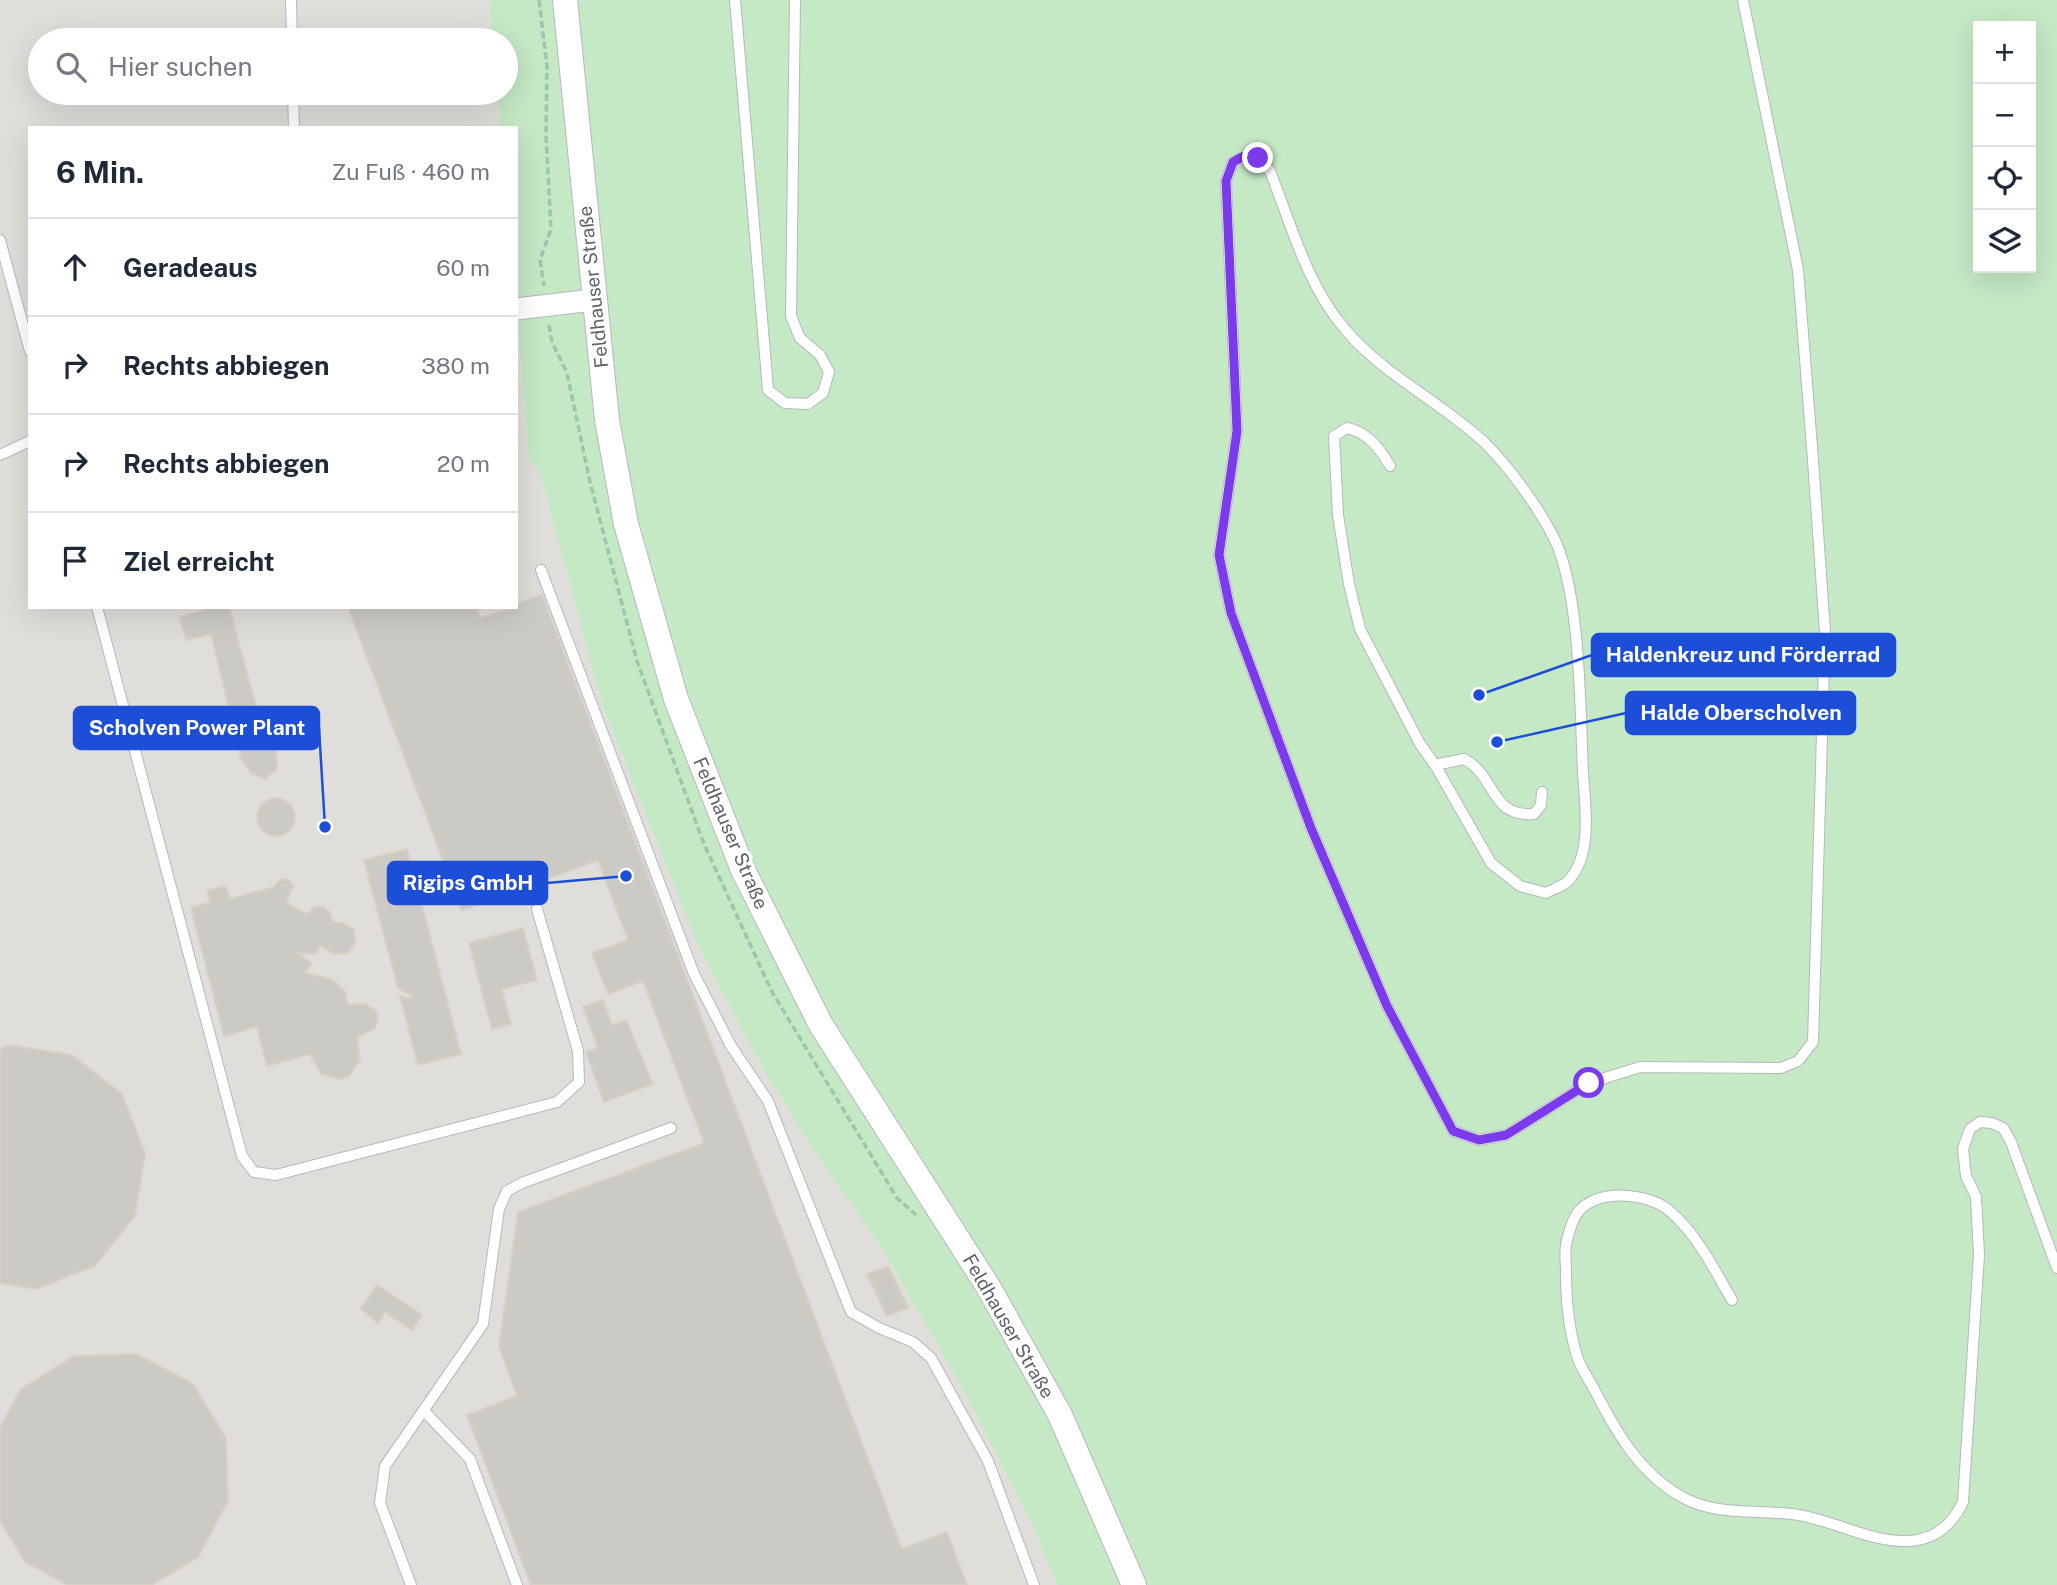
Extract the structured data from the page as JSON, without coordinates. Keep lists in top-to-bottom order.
{
  "streets": {
    "street": ["Feldhauser Straße"]
  },
  "places": [
    "Haldenkreuz und Förderrad",
    "Halde Oberscholven",
    "Scholven Power Plant",
    "Rigips GmbH"
  ],
  "page": {
    "map_buttons": ["+", "−"],
    "search": "Hier suchen",
    "heading": ["6 Min.", "Zu Fuß · 460 m"],
    "list": [
      ["Geradeaus", "60 m"],
      ["Rechts abbiegen", "380 m"],
      ["Rechts abbiegen", "20 m"],
      "Ziel erreicht"
    ]
  }
}
